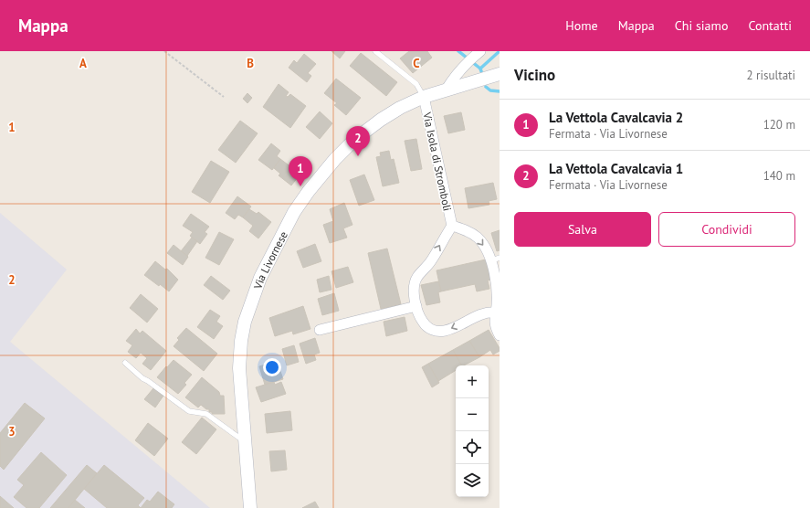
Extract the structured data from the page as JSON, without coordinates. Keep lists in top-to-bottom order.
{
  "streets": {
    "street": ["Via Isola di Stromboli", "Via Livornese"]
  },
  "crossings": [
    ["Via Isola di Stromboli", "Via Livornese"]
  ],
  "page": {
    "header": "Mappa",
    "nav": [
      "Home",
      "Mappa",
      "Chi siamo",
      "Contatti"
    ],
    "heading": ["Vicino", "2 risultati"],
    "list": [
      {
        "mark": "1",
        "name": "La Vettola Cavalcavia 2",
        "note": "Fermata · Via Livornese",
        "value": "120 m"
      },
      {
        "mark": "2",
        "name": "La Vettola Cavalcavia 1",
        "note": "Fermata · Via Livornese",
        "value": "140 m"
      }
    ],
    "pins": ["2", "1"],
    "buttons": ["Salva", "Condividi"],
    "map_buttons": ["+", "−"]
  },
  "grid": {
    "columns": ["A", "B", "C"],
    "rows": ["1", "2", "3"]
  }
}
